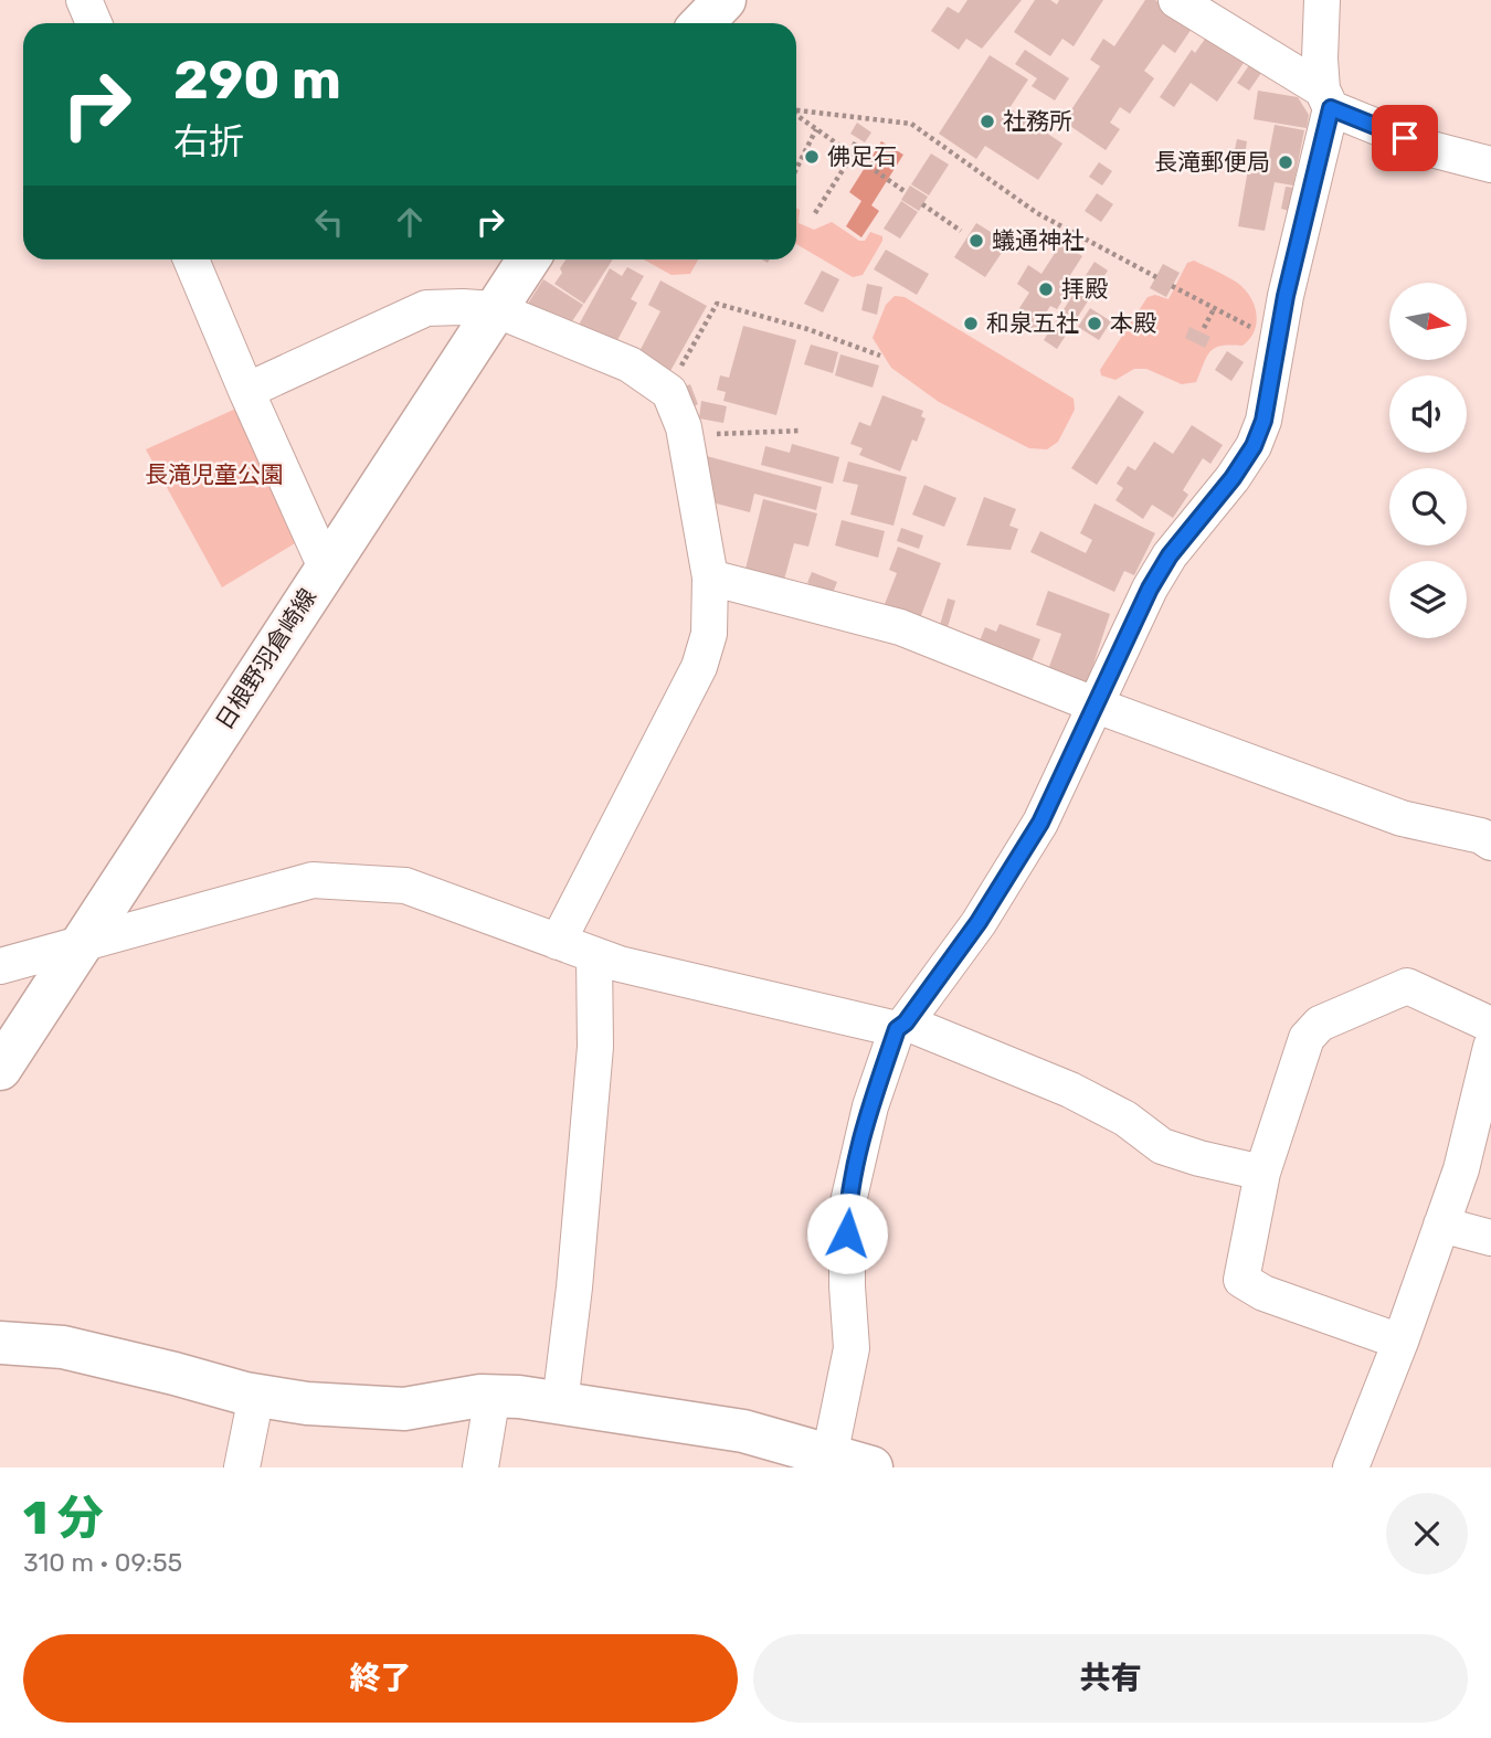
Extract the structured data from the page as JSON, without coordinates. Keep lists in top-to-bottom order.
{
  "streets": {
    "main road": ["日根野羽倉崎線"]
  },
  "parks": ["長滝児童公園"],
  "places": [
    "社務所",
    "佛足石",
    "長滝郵便局",
    "蟻通神社",
    "拝殿",
    "和泉五社",
    "本殿"
  ],
  "north": "right",
  "page": {
    "turn": ["290 m", "右折"],
    "heading": ["1 分", "310 m · 09:55"],
    "buttons": ["終了", "共有"]
  }
}
